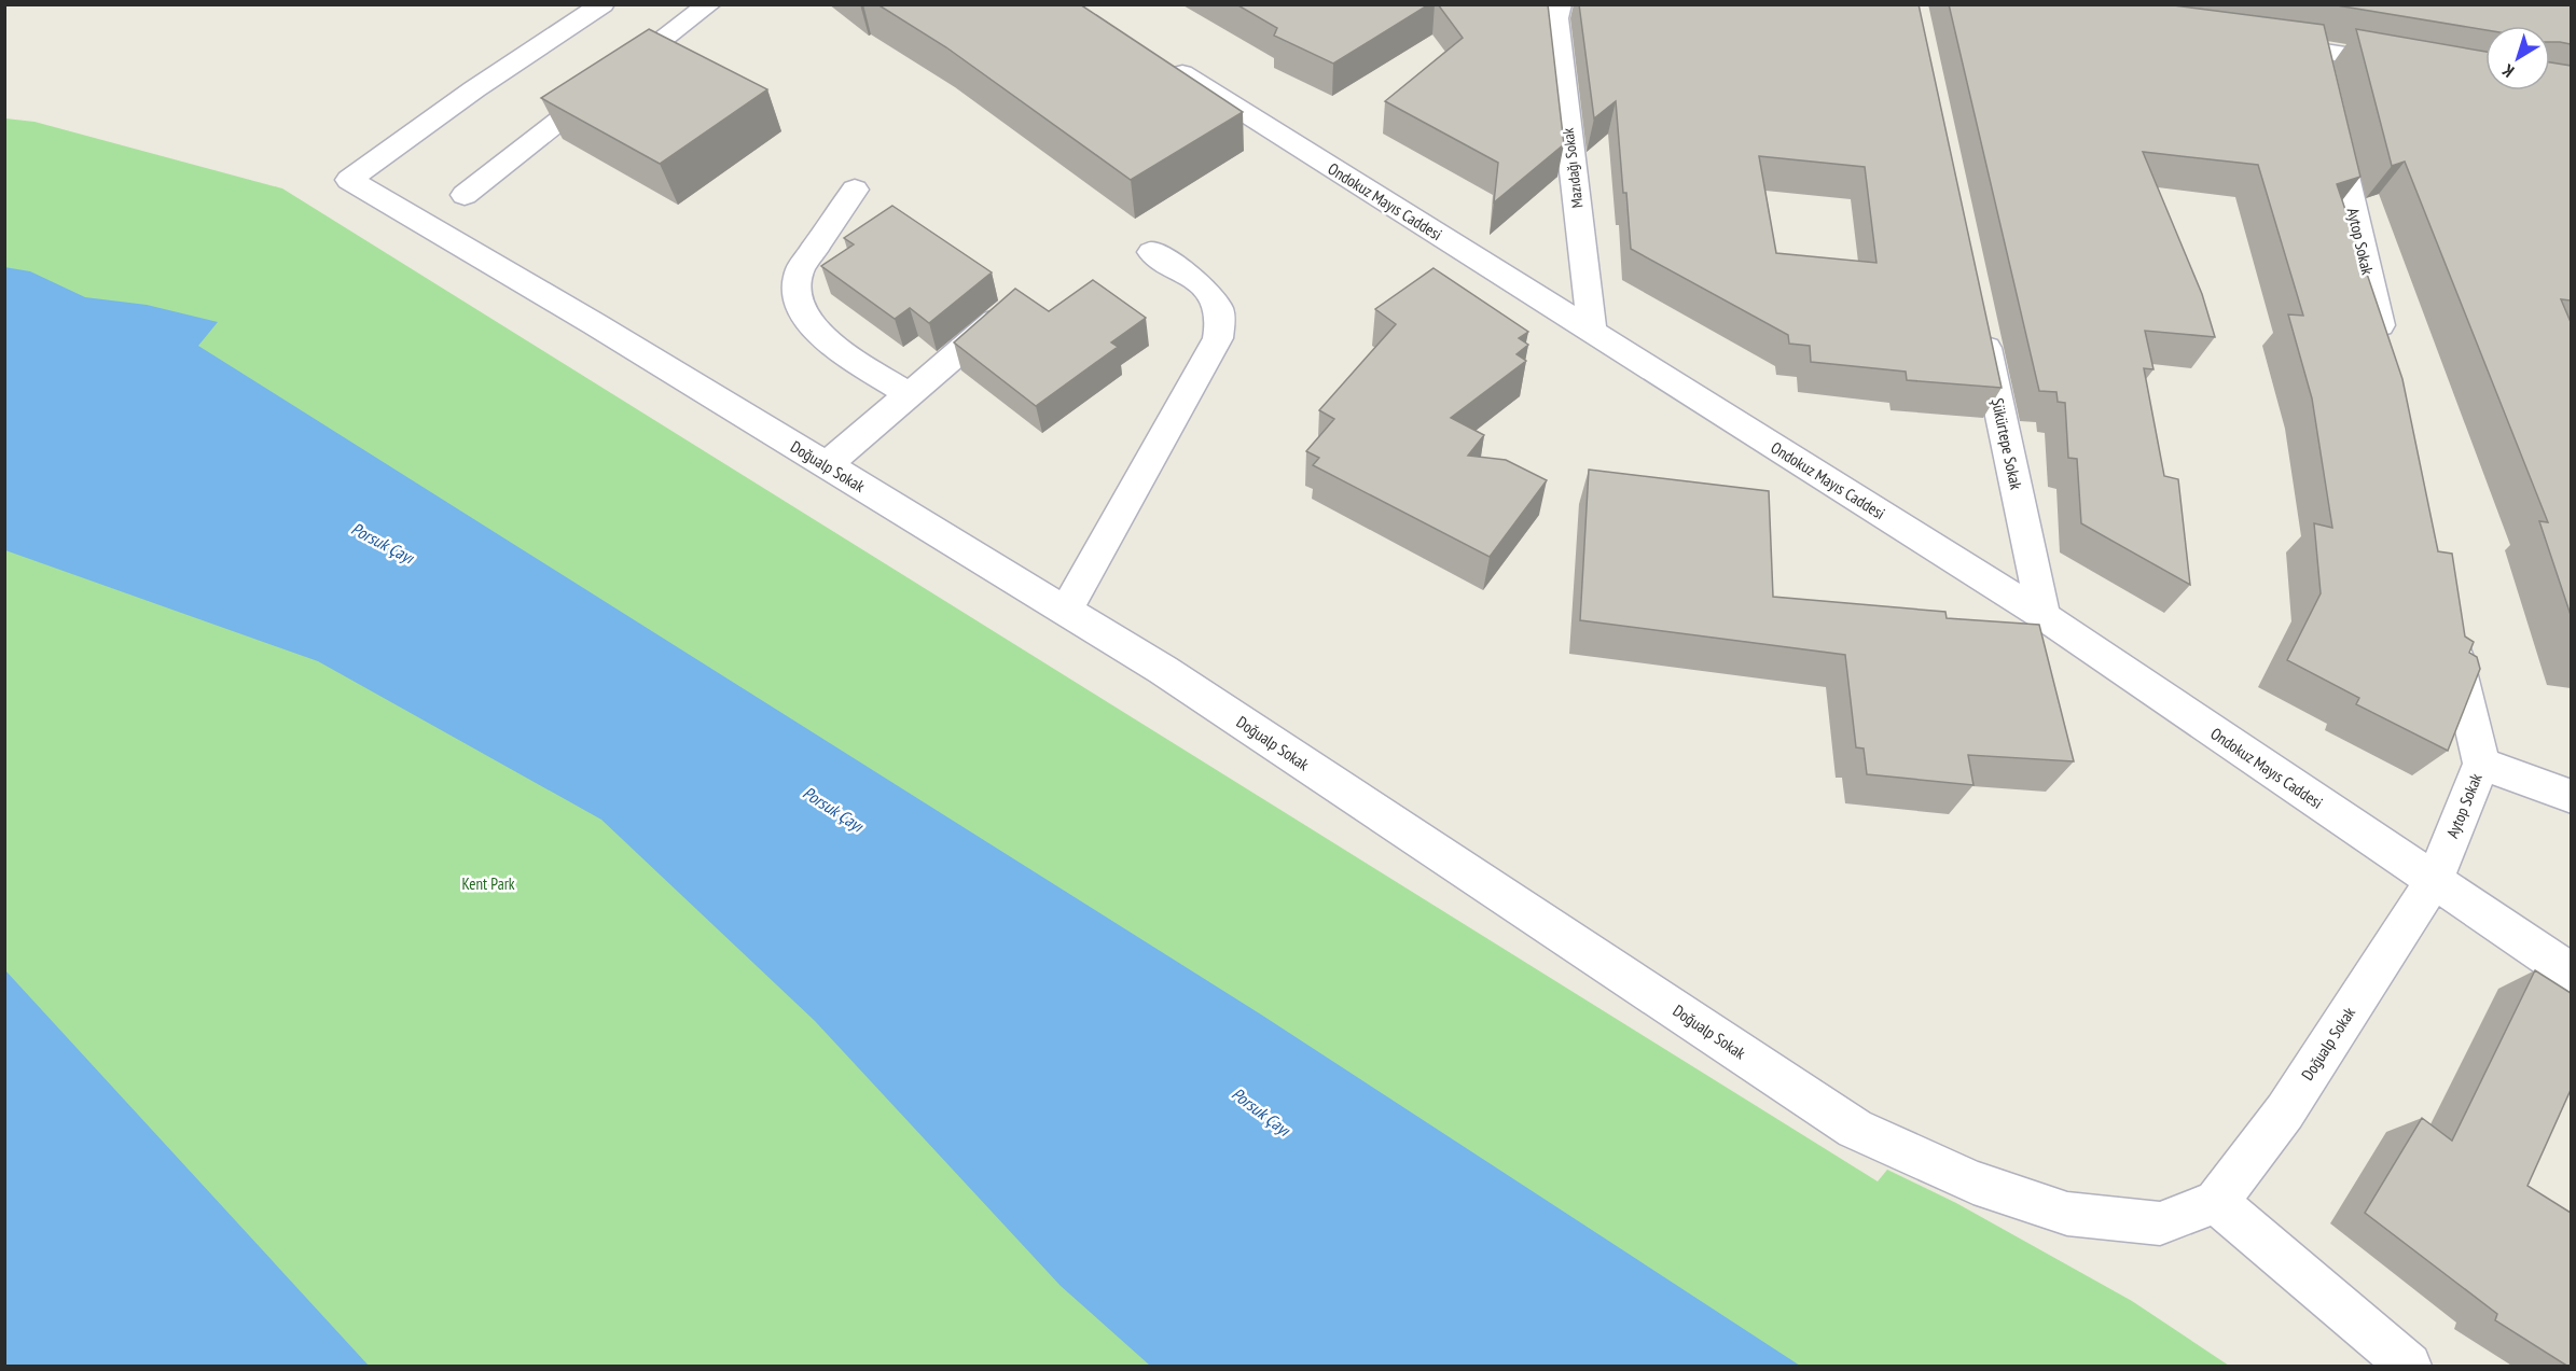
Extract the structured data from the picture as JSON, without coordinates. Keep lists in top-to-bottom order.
{
  "streets": {
    "street": [
      "Mazıdağı Sokak",
      "Ondokuz Mayıs Caddesi",
      "Aytop Sokak",
      "Şükürtepe Sokak",
      "Doğualp Sokak"
    ]
  },
  "crossings": [
    ["Mazıdağı Sokak", "Ondokuz Mayıs Caddesi"],
    ["Ondokuz Mayıs Caddesi", "Aytop Sokak"],
    ["Ondokuz Mayıs Caddesi", "Şükürtepe Sokak"],
    ["Ondokuz Mayıs Caddesi", "Doğualp Sokak"],
    ["Aytop Sokak", "Doğualp Sokak"]
  ],
  "water": ["Porsuk Çayı"],
  "parks": ["Kent Park"],
  "north": "bottom left"
}
